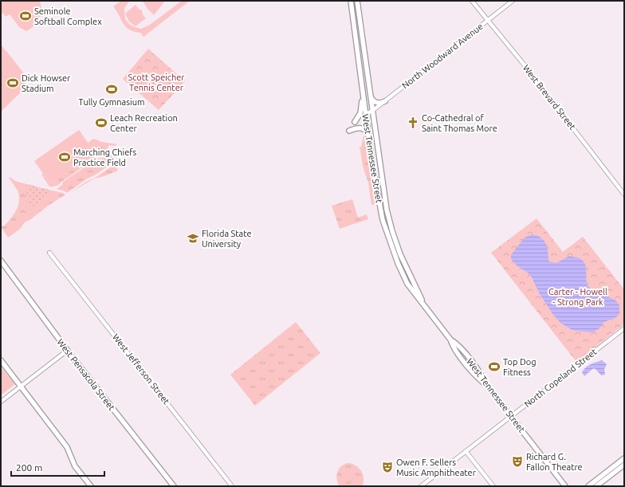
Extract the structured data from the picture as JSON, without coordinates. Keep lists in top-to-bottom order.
{
  "streets": {
    "main road": ["West Tennessee Street", "West Pensacola Street"],
    "street": [
      "North Woodward Avenue",
      "West Brevard Street",
      "West Jefferson Street",
      "North Copeland Street"
    ]
  },
  "crossings": [
    ["North Woodward Avenue", "West Brevard Street"],
    ["North Woodward Avenue", "West Tennessee Street"],
    ["West Tennessee Street", "North Copeland Street"]
  ],
  "parks": ["Scott Speicher Tennis Center", "Carter - Howell - Strong Park"],
  "places": {
    "sports": [
      "Seminole Softball Complex",
      "Dick Howser Stadium",
      "Tully Gymnasium",
      "Leach Recreation Center",
      "Marching Chiefs Practice Field",
      "Top Dog Fitness"
    ],
    "church": ["Co-Cathedral of Saint Thomas More"],
    "school or university": ["Florida State University"],
    "theatre": ["Richard G. Fallon Theatre", "Owen F. Sellers Music Amphitheater"]
  },
  "scale_bar": "200 m"
}
